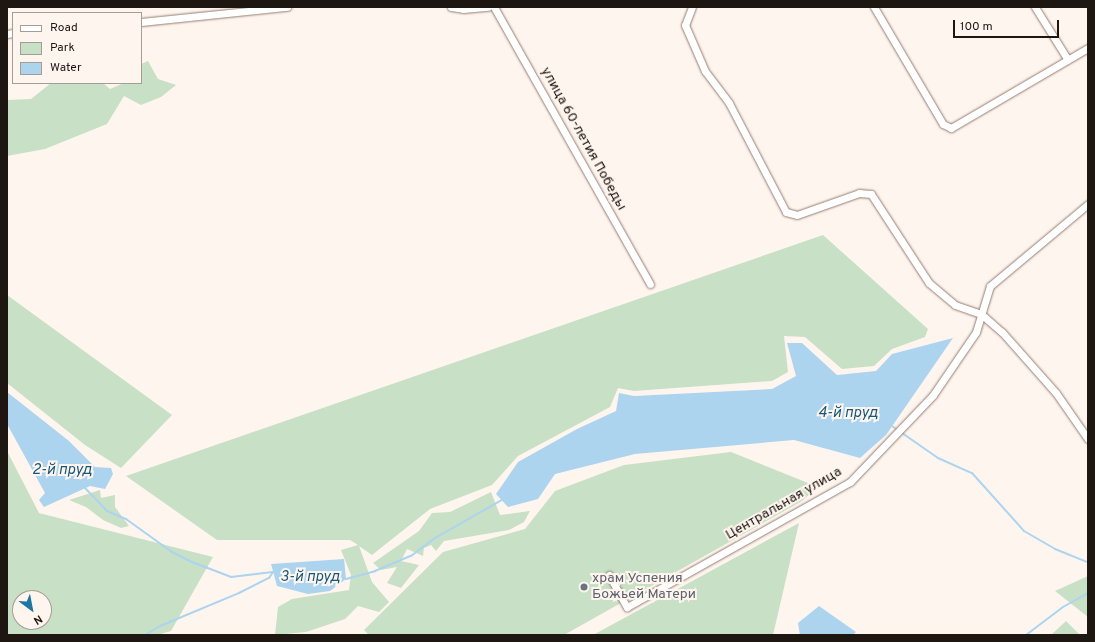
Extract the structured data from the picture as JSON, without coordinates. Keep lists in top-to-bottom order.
{
  "streets": {
    "street": ["улица 60-летия Победы", "Центральная улица"]
  },
  "water": ["4-й пруд", "2-й пруд", "3-й пруд"],
  "places": ["храм Успения Божьей Матери"],
  "legend": ["Road", "Park", "Water"],
  "scale_bar": "100 m",
  "north": "bottom right"
}
